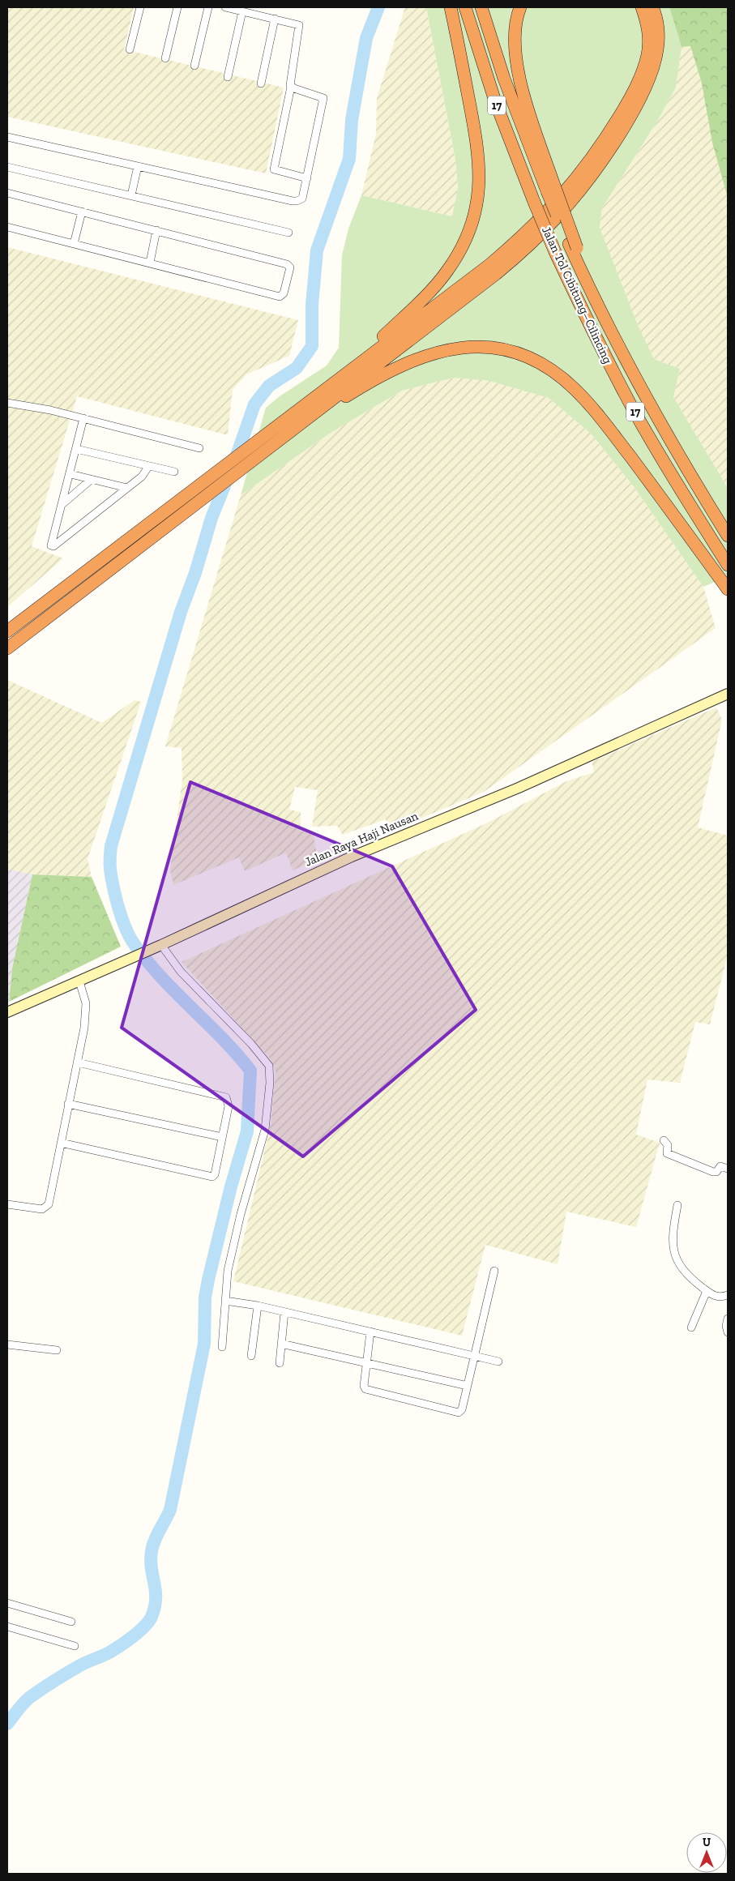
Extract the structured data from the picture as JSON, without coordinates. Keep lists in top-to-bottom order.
{
  "streets": {
    "highway": ["17", "Jalan Tol Cibitung–Cilincing"],
    "main road": ["Jalan Raya Haji Nausan"]
  },
  "north": "top"
}
